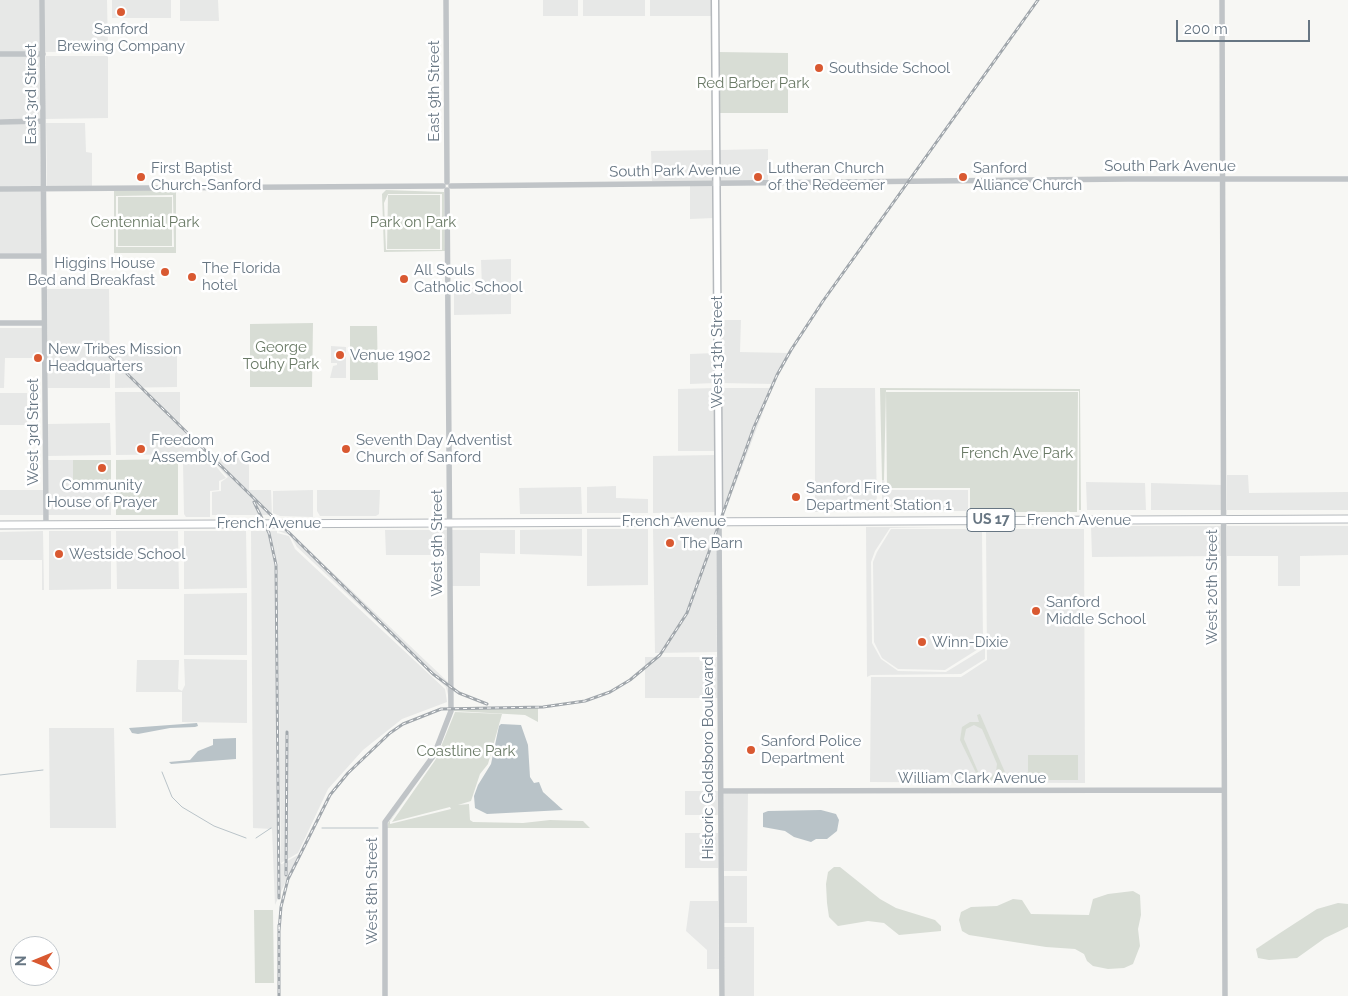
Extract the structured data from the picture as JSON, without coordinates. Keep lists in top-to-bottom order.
{
  "streets": {
    "main road": ["West 13th Street", "US 17", "French Avenue"],
    "street": [
      "East 9th Street",
      "East 3rd Street",
      "South Park Avenue",
      "West 3rd Street",
      "West 9th Street",
      "West 20th Street",
      "Historic Goldsboro Boulevard",
      "William Clark Avenue",
      "West 8th Street"
    ]
  },
  "crossings": [
    ["East 9th Street", "South Park Avenue"],
    ["East 9th Street", "West 9th Street"],
    ["East 3rd Street", "South Park Avenue"],
    ["East 3rd Street", "West 3rd Street"],
    ["South Park Avenue", "West 13th Street"],
    ["South Park Avenue", "West 3rd Street"],
    ["South Park Avenue", "West 9th Street"],
    ["South Park Avenue", "West 20th Street"],
    ["West 13th Street", "French Avenue"],
    ["West 13th Street", "Historic Goldsboro Boulevard"],
    ["West 3rd Street", "French Avenue"],
    ["French Avenue", "West 9th Street"],
    ["French Avenue", "West 20th Street"],
    ["French Avenue", "Historic Goldsboro Boulevard"],
    ["West 9th Street", "West 8th Street"],
    ["West 20th Street", "William Clark Avenue"],
    ["Historic Goldsboro Boulevard", "William Clark Avenue"]
  ],
  "parks": [
    "Red Barber Park",
    "Centennial Park",
    "Park on Park",
    "George Touhy Park",
    "French Ave Park",
    "Coastline Park"
  ],
  "places": [
    "Sanford Brewing Company",
    "Southside School",
    "First Baptist Church-Sanford",
    "Lutheran Church of the Redeemer",
    "Sanford Alliance Church",
    "Higgins House Bed and Breakfast",
    "The Florida hotel",
    "All Souls Catholic School",
    "Venue 1902",
    "New Tribes Mission Headquarters",
    "Freedom Assembly of God",
    "Seventh Day Adventist Church of Sanford",
    "Community House of Prayer",
    "Sanford Fire Department Station 1",
    "The Barn",
    "Westside School",
    "Sanford Middle School",
    "Winn-Dixie",
    "Sanford Police Department"
  ],
  "scale_bar": "200 m",
  "north": "left"
}
